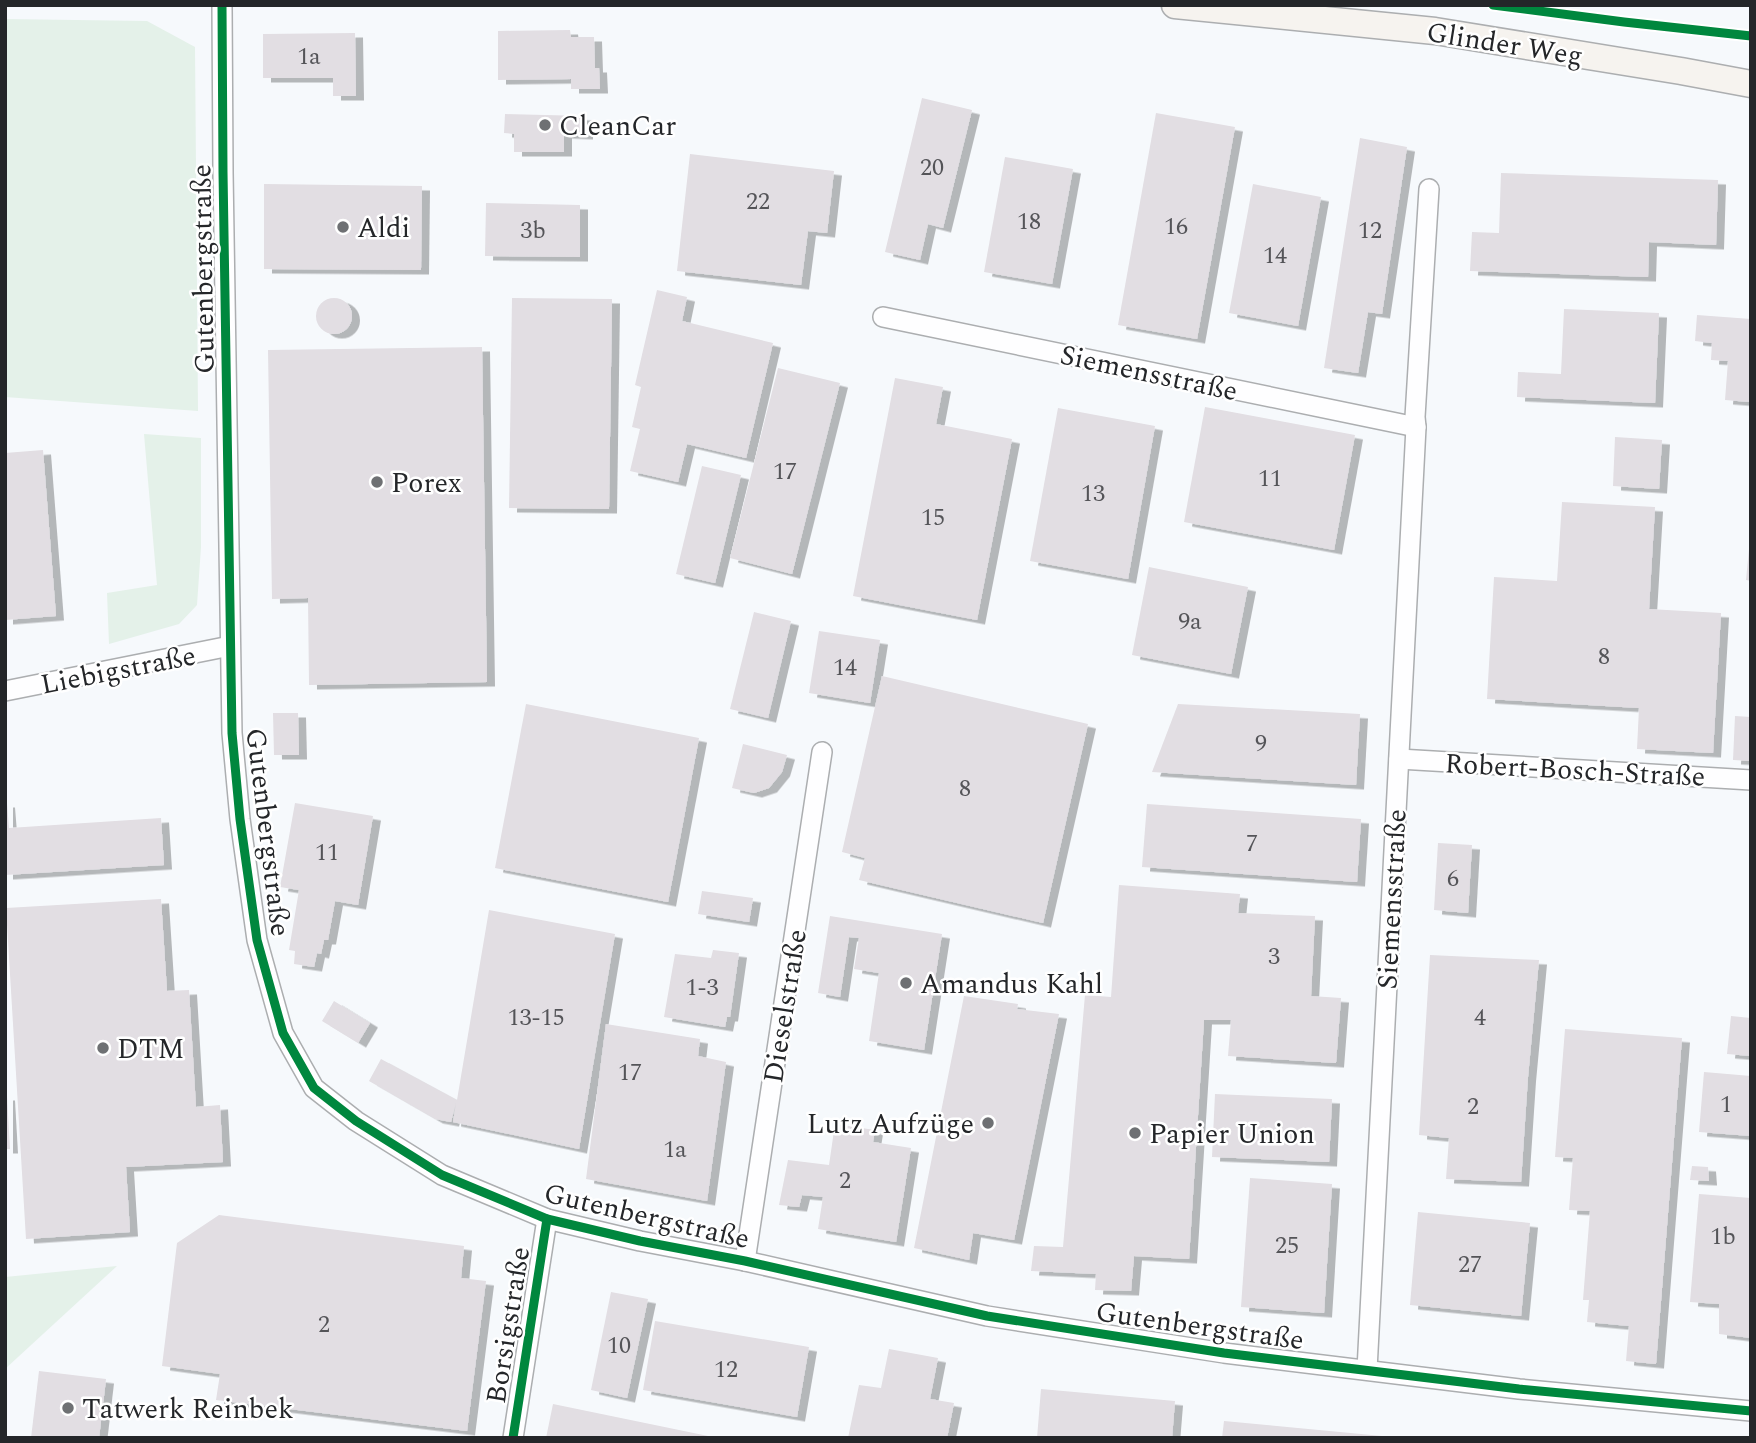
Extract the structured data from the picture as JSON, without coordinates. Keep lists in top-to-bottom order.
{
  "streets": {
    "main road": ["Glinder Weg"],
    "street": [
      "Gutenbergstraße",
      "Siemensstraße",
      "Liebigstraße",
      "Robert-Bosch-Straße",
      "Dieselstraße",
      "Borsigstraße"
    ]
  },
  "crossings": [
    ["Gutenbergstraße", "Siemensstraße"],
    ["Gutenbergstraße", "Liebigstraße"],
    ["Gutenbergstraße", "Dieselstraße"],
    ["Gutenbergstraße", "Borsigstraße"],
    ["Siemensstraße", "Robert-Bosch-Straße"]
  ],
  "places": [
    "CleanCar",
    "Aldi",
    "Porex",
    "Amandus Kahl",
    "DTM",
    "Lutz Aufzüge",
    "Papier Union",
    "Tatwerk Reinbek"
  ],
  "house_numbers": [
    "1a",
    "20",
    "22",
    "18",
    "16",
    "3b",
    "12",
    "14",
    "17",
    "11",
    "13",
    "15",
    "9a",
    "8",
    "14",
    "9",
    "8",
    "7",
    "11",
    "6",
    "3",
    "1-3",
    "13-15",
    "4",
    "17",
    "1",
    "2",
    "1a",
    "2",
    "1b",
    "25",
    "27",
    "2",
    "10",
    "12"
  ]
}
